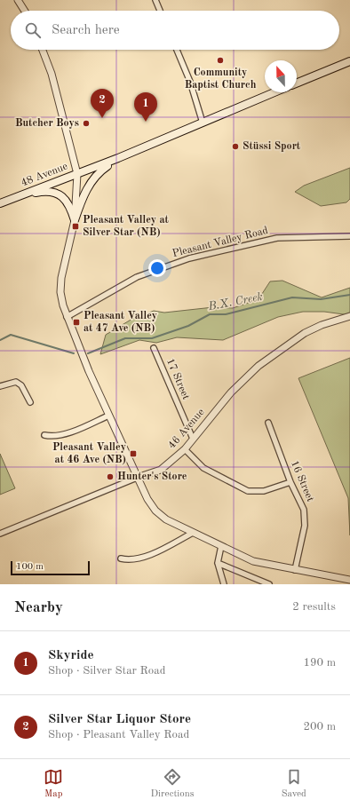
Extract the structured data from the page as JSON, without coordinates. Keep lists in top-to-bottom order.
{
  "streets": {
    "main road": ["48 Avenue"],
    "street": [
      "Pleasant Valley Road",
      "17 Street",
      "46 Avenue",
      "16 Street"
    ]
  },
  "crossings": [
    ["17 Street", "46 Avenue"]
  ],
  "water": ["B.X. Creek"],
  "places": {
    "other": [
      "Community Baptist Church",
      "Butcher Boys",
      "Stüssi Sport",
      "Hunter's Store"
    ],
    "transit": ["Pleasant Valley at Silver Star (NB)", "Pleasant Valley at 47 Ave (NB)", "Pleasant Valley at 46 Ave (NB)"]
  },
  "scale_bar": "100 m",
  "north": "top",
  "page": {
    "search": "Search here",
    "pins": ["2", "1"],
    "scale": "100 m",
    "heading": ["Nearby", "2 results"],
    "list": [
      {
        "mark": "1",
        "name": "Skyride",
        "note": "Shop · Silver Star Road",
        "value": "190 m"
      },
      {
        "mark": "2",
        "name": "Silver Star Liquor Store",
        "note": "Shop · Pleasant Valley Road",
        "value": "200 m"
      }
    ],
    "nav": ["Map", "Directions", "Saved"]
  }
}
